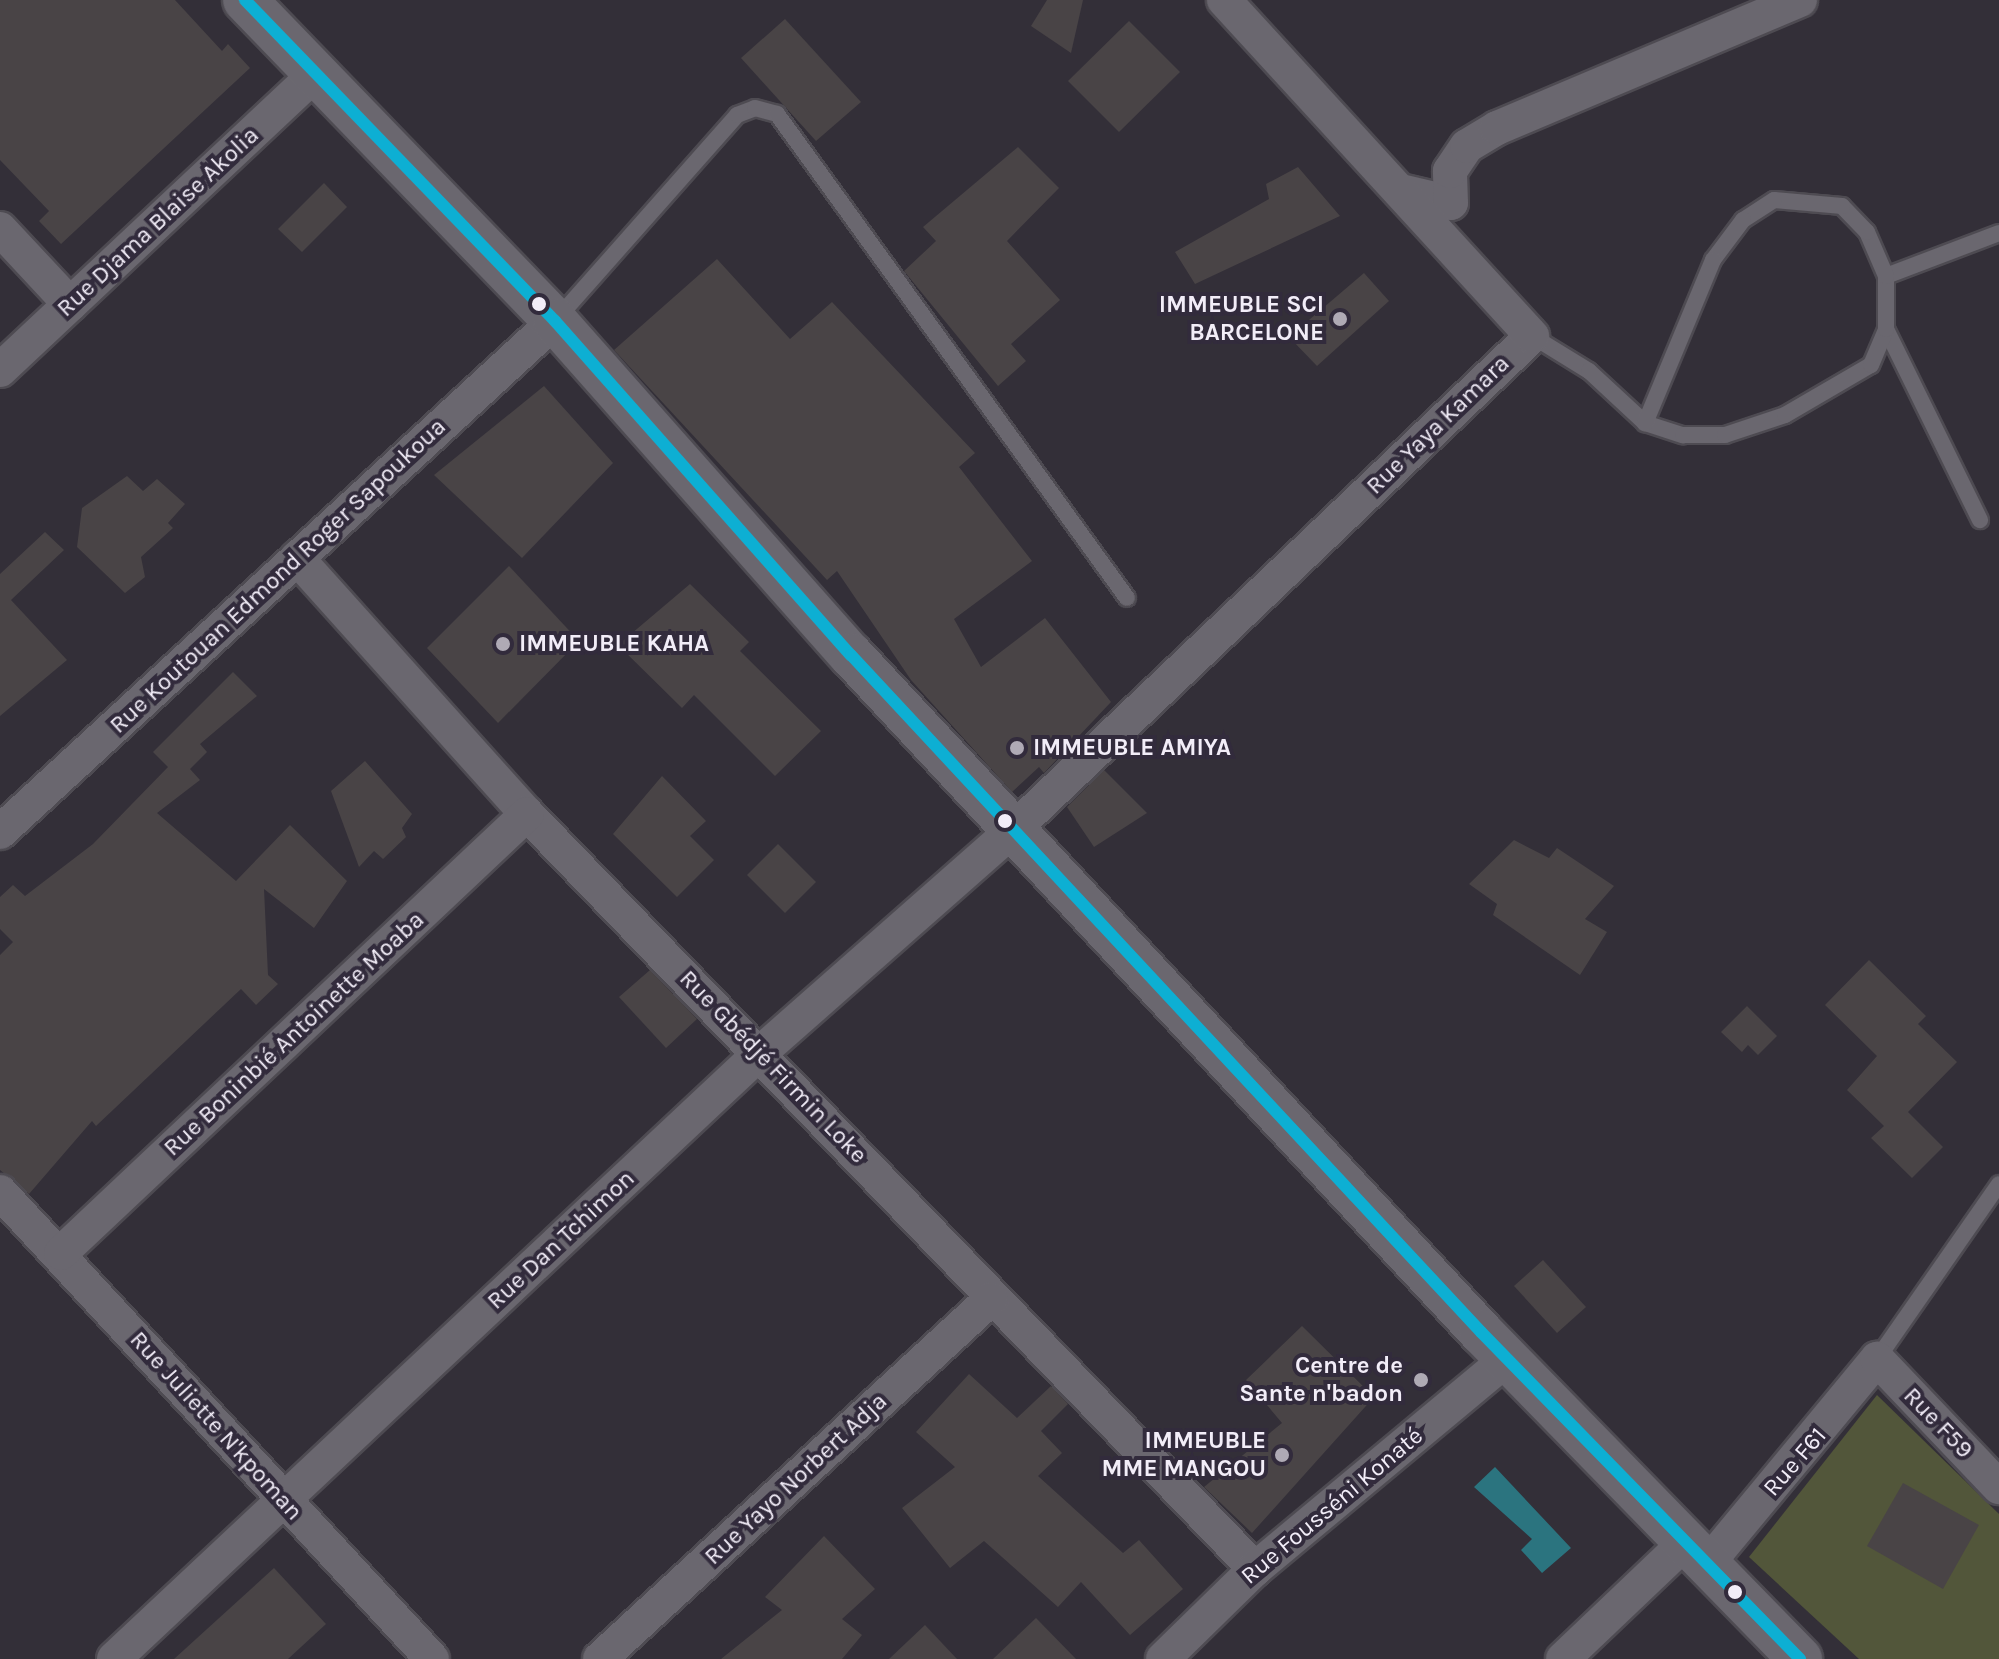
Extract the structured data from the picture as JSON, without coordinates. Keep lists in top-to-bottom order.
{
  "streets": {
    "street": [
      "Rue Djama Blaise Akolia",
      "Rue Yaya Kamara",
      "Rue Koutouan Edmond Roger Sapoukoua",
      "Rue Boninbié Antoinette Moaba",
      "Rue Gbédjé Firmin Loke",
      "Rue Dan Tchimon",
      "Rue F59",
      "Rue Juliette N'kpoman",
      "Rue F61",
      "Rue Yayo Norbert Adja",
      "Rue Fousséni Konaté"
    ]
  },
  "crossings": [
    ["Rue Yaya Kamara", "Rue Dan Tchimon"],
    ["Rue Koutouan Edmond Roger Sapoukoua", "Rue Gbédjé Firmin Loke"],
    ["Rue Boninbié Antoinette Moaba", "Rue Gbédjé Firmin Loke"],
    ["Rue Boninbié Antoinette Moaba", "Rue Juliette N'kpoman"],
    ["Rue Gbédjé Firmin Loke", "Rue Dan Tchimon"],
    ["Rue Gbédjé Firmin Loke", "Rue Yayo Norbert Adja"],
    ["Rue Gbédjé Firmin Loke", "Rue Fousséni Konaté"],
    ["Rue Dan Tchimon", "Rue Juliette N'kpoman"],
    ["Rue F59", "Rue F61"]
  ],
  "places": [
    "IMMEUBLE SCI BARCELONE",
    "IMMEUBLE KAHA",
    "IMMEUBLE AMIYA",
    "Centre de Sante n'badon",
    "IMMEUBLE MME MANGOU"
  ]
}
